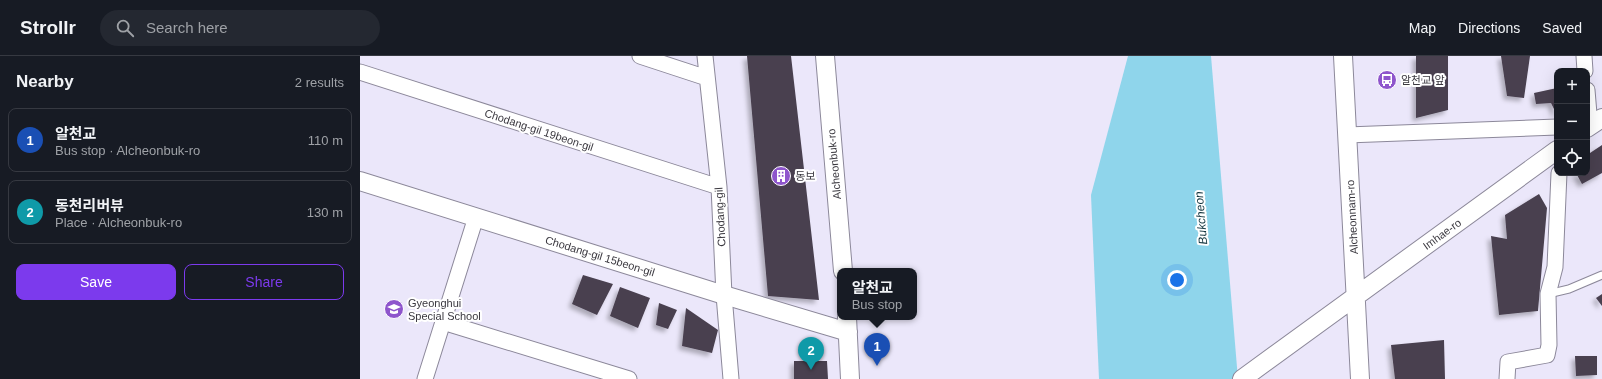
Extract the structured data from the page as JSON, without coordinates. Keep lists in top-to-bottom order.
{
  "streets": {
    "street": [
      "Chodang-gil 19beon-gil",
      "Alcheonbuk-ro",
      "Chodang-gil",
      "Alcheonnam-ro",
      "Imhae-ro",
      "Chodang-gil 15beon-gil"
    ]
  },
  "crossings": [
    ["Chodang-gil 19beon-gil", "Chodang-gil"],
    ["Chodang-gil", "Chodang-gil 15beon-gil"],
    ["Alcheonnam-ro", "Imhae-ro"]
  ],
  "water": ["Bukcheon"],
  "places": {
    "bus stop": ["알천교 앞"],
    "building": ["동보"],
    "school or university": ["Gyeonghui Special School"]
  },
  "page": {
    "header": "Strollr",
    "search": "Search here",
    "nav": ["Map", "Directions", "Saved"],
    "heading": ["Nearby", "2 results"],
    "map_buttons": ["+", "−"],
    "list": [
      {
        "mark": "1",
        "name": "알천교",
        "note": "Bus stop · Alcheonbuk-ro",
        "value": "110 m"
      },
      {
        "mark": "2",
        "name": "동천리버뷰",
        "note": "Place · Alcheonbuk-ro",
        "value": "130 m"
      }
    ],
    "buttons": ["Save", "Share"],
    "popup": ["알천교", "Bus stop"],
    "pins": ["1", "2"]
  }
}
